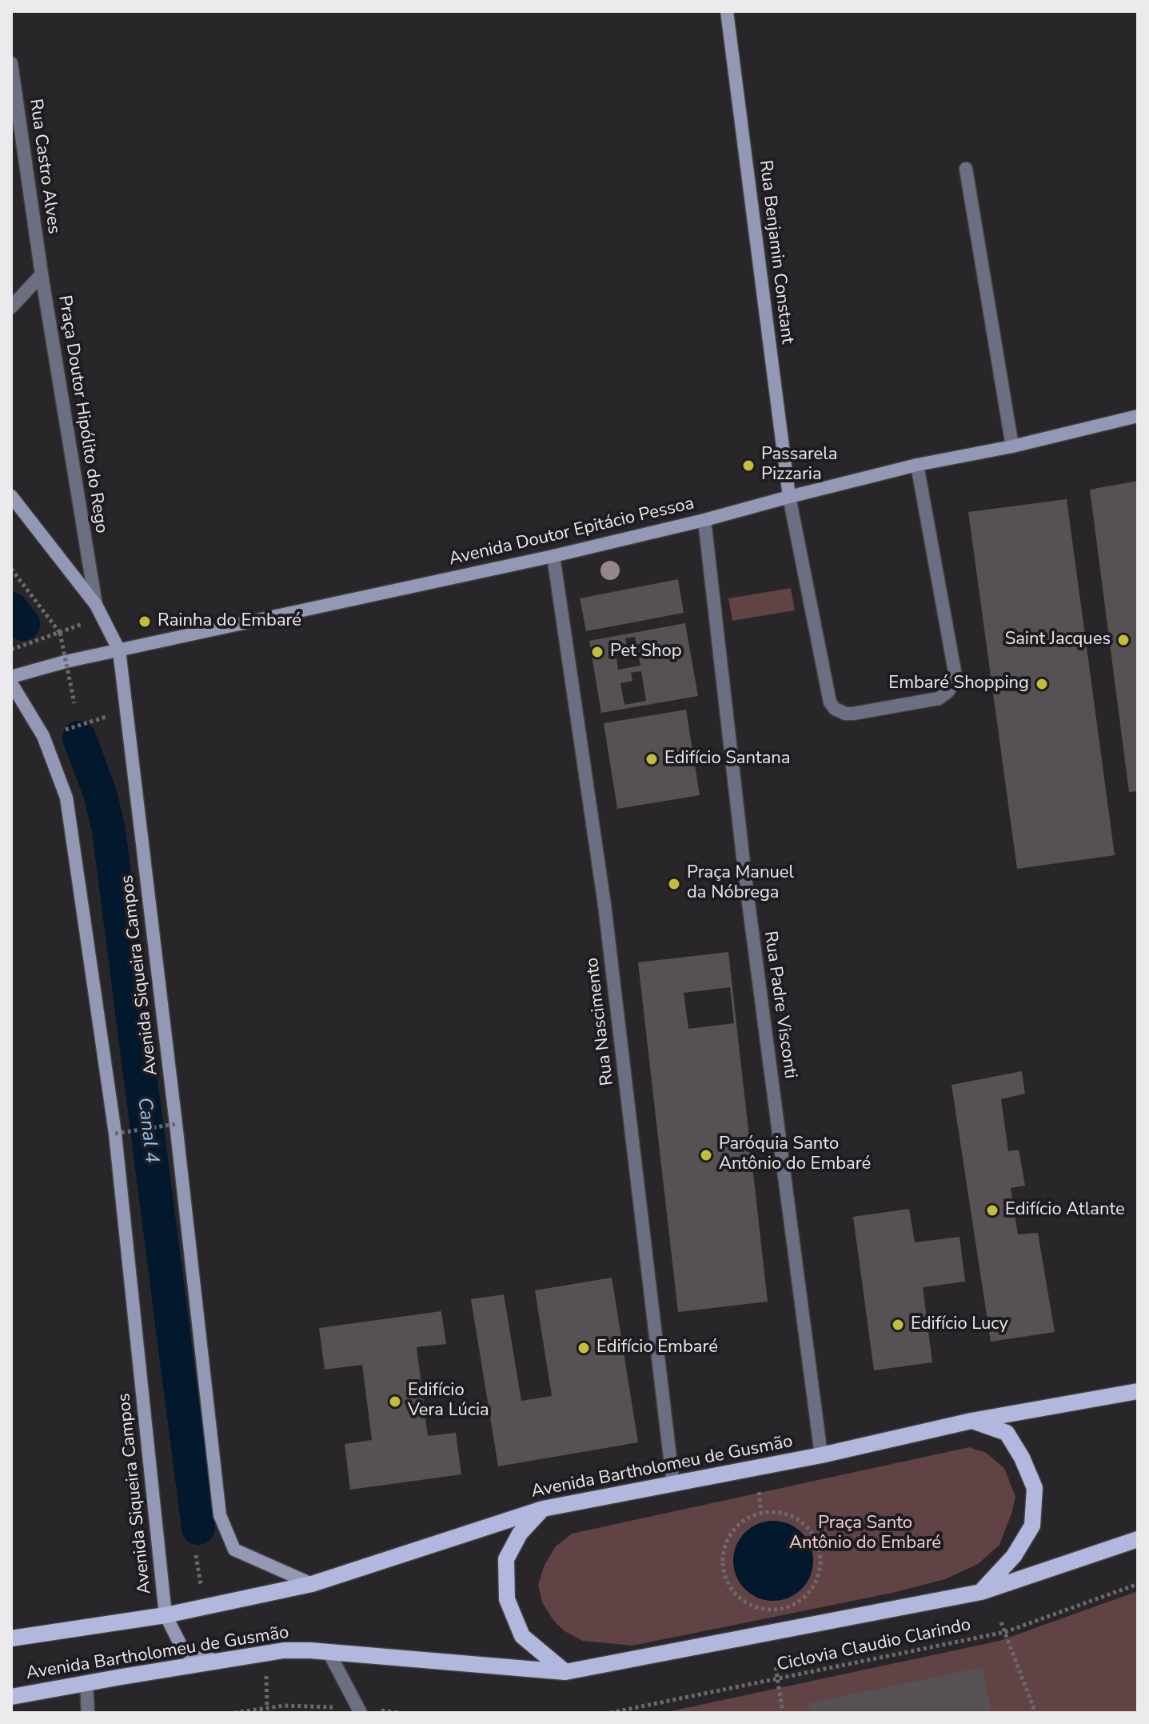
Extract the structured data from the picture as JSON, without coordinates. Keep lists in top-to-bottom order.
{
  "streets": {
    "main road": [
      "Rua Benjamin Constant",
      "Avenida Doutor Epitácio Pessoa",
      "Avenida Siqueira Campos",
      "Avenida Bartholomeu de Gusmão"
    ],
    "street": [
      "Rua Castro Alves",
      "Praça Doutor Hipólito do Rego",
      "Rua Padre Visconti",
      "Rua Nascimento"
    ],
    "path": ["Ciclovia Claudio Clarindo"]
  },
  "crossings": [
    ["Rua Castro Alves", "Praça Doutor Hipólito do Rego"],
    ["Rua Benjamin Constant", "Avenida Doutor Epitácio Pessoa"],
    ["Praça Doutor Hipólito do Rego", "Avenida Siqueira Campos"],
    ["Avenida Doutor Epitácio Pessoa", "Avenida Siqueira Campos"],
    ["Avenida Doutor Epitácio Pessoa", "Rua Padre Visconti"],
    ["Avenida Doutor Epitácio Pessoa", "Rua Nascimento"],
    ["Avenida Siqueira Campos", "Avenida Bartholomeu de Gusmão"],
    ["Rua Padre Visconti", "Avenida Bartholomeu de Gusmão"],
    ["Rua Nascimento", "Avenida Bartholomeu de Gusmão"]
  ],
  "water": ["Canal 4"],
  "parks": ["Praça Santo Antônio do Embaré"],
  "places": [
    "Passarela Pizzaria",
    "Rainha do Embaré",
    "Saint Jacques",
    "Pet Shop",
    "Embaré Shopping",
    "Edifício Santana",
    "Praça Manuel da Nóbrega",
    "Paróquia Santo Antônio do Embaré",
    "Edifício Atlante",
    "Edifício Lucy",
    "Edifício Embaré",
    "Edifício Vera Lúcia"
  ]
}
